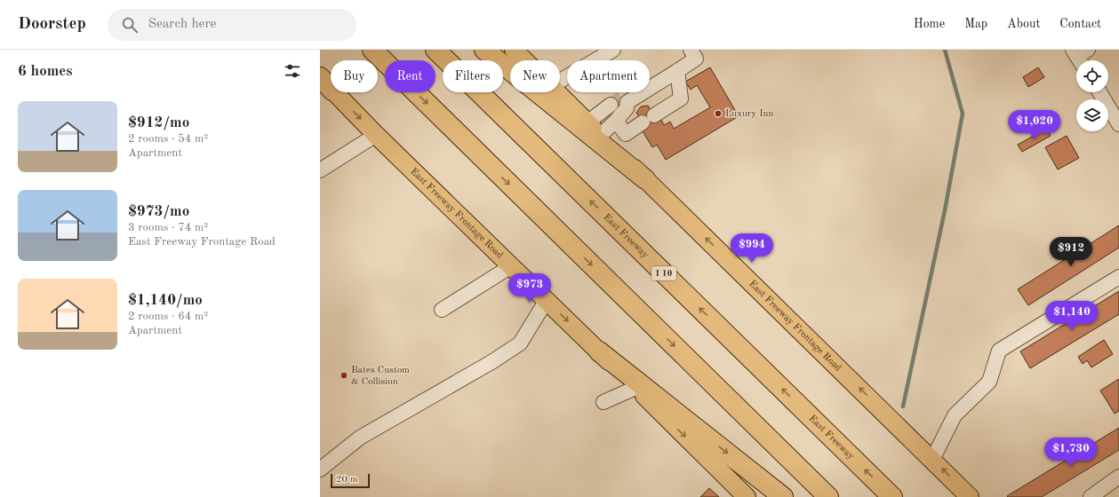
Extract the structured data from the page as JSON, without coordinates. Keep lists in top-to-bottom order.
{
  "streets": {
    "highway": ["East Freeway", "I 10"],
    "main road": ["East Freeway Frontage Road"]
  },
  "places": ["Luxury Inn", "Bates Custom & Collision"],
  "scale_bar": "20 m",
  "page": {
    "header": "Doorstep",
    "search": "Search here",
    "nav": [
      "Home",
      "Map",
      "About",
      "Contact"
    ],
    "heading": "6 homes",
    "chip": [
      "Buy",
      "Rent",
      "Filters",
      "New",
      "Apartment"
    ],
    "list": [
      {
        "name": "$912/mo",
        "note": "2 rooms · 54 m² · Apartment"
      },
      {
        "name": "$973/mo",
        "note": "3 rooms · 74 m² · East Freeway Frontage Road"
      },
      {
        "name": "$1,140/mo",
        "note": "2 rooms · 64 m² · Apartment"
      }
    ],
    "price": [
      "$1,020",
      "$994",
      "$912",
      "$973",
      "$1,140",
      "$1,730"
    ],
    "scale": "20 m"
  }
}
